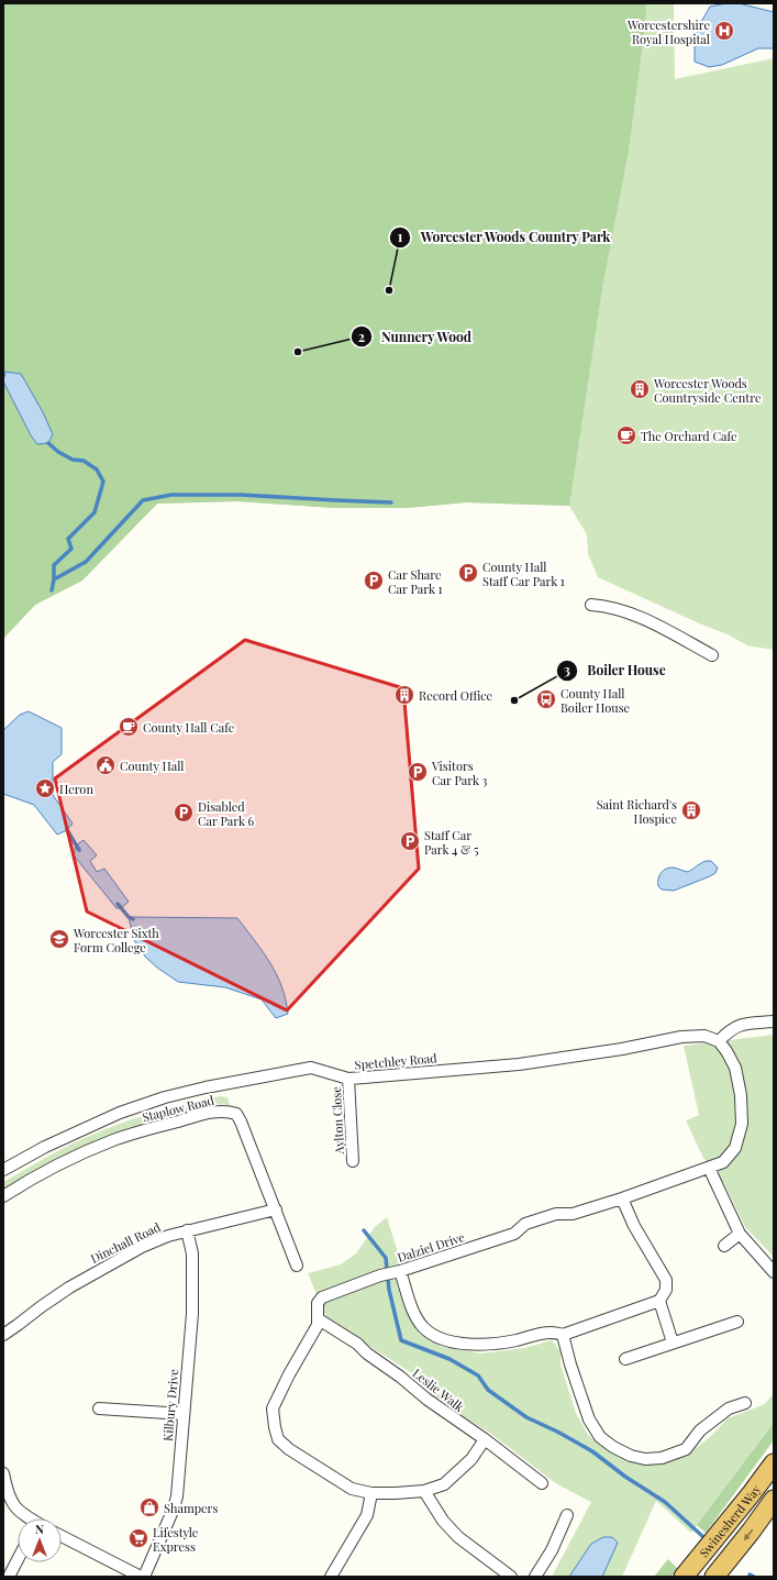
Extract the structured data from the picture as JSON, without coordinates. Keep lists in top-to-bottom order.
{
  "streets": {
    "highway": ["Swinesherd Way"],
    "street": [
      "Spetchley Road",
      "Staplow Road",
      "Aylton Close",
      "Dinchall Road",
      "Dalziel Drive",
      "Leslie Walk",
      "Kilbury Drive"
    ]
  },
  "crossings": [
    ["Spetchley Road", "Aylton Close"],
    ["Spetchley Road", "Dalziel Drive"],
    ["Staplow Road", "Dinchall Road"],
    ["Dinchall Road", "Kilbury Drive"],
    ["Dalziel Drive", "Leslie Walk"]
  ],
  "places": {
    "hospital": ["Worcestershire Royal Hospital"],
    "other": ["Worcester Woods Country Park", "Nunnery Wood", "Boiler House"],
    "building": ["Worcester Woods Countryside Centre", "Record Office", "Saint Richard's Hospice"],
    "cafe": ["The Orchard Cafe", "County Hall Cafe"],
    "parking": [
      "County Hall Staff Car Park 1",
      "Car Share Car Park 1",
      "Visitors Car Park 3",
      "Disabled Car Park 6",
      "Staff Car Park 4 & 5"
    ],
    "bus stop": ["County Hall Boiler House"],
    "public building": ["County Hall"],
    "place": ["Heron"],
    "school or university": ["Worcester Sixth Form College"],
    "shop": ["Shampers"],
    "supermarket": ["Lifestyle Express"]
  },
  "north": "top"
}
